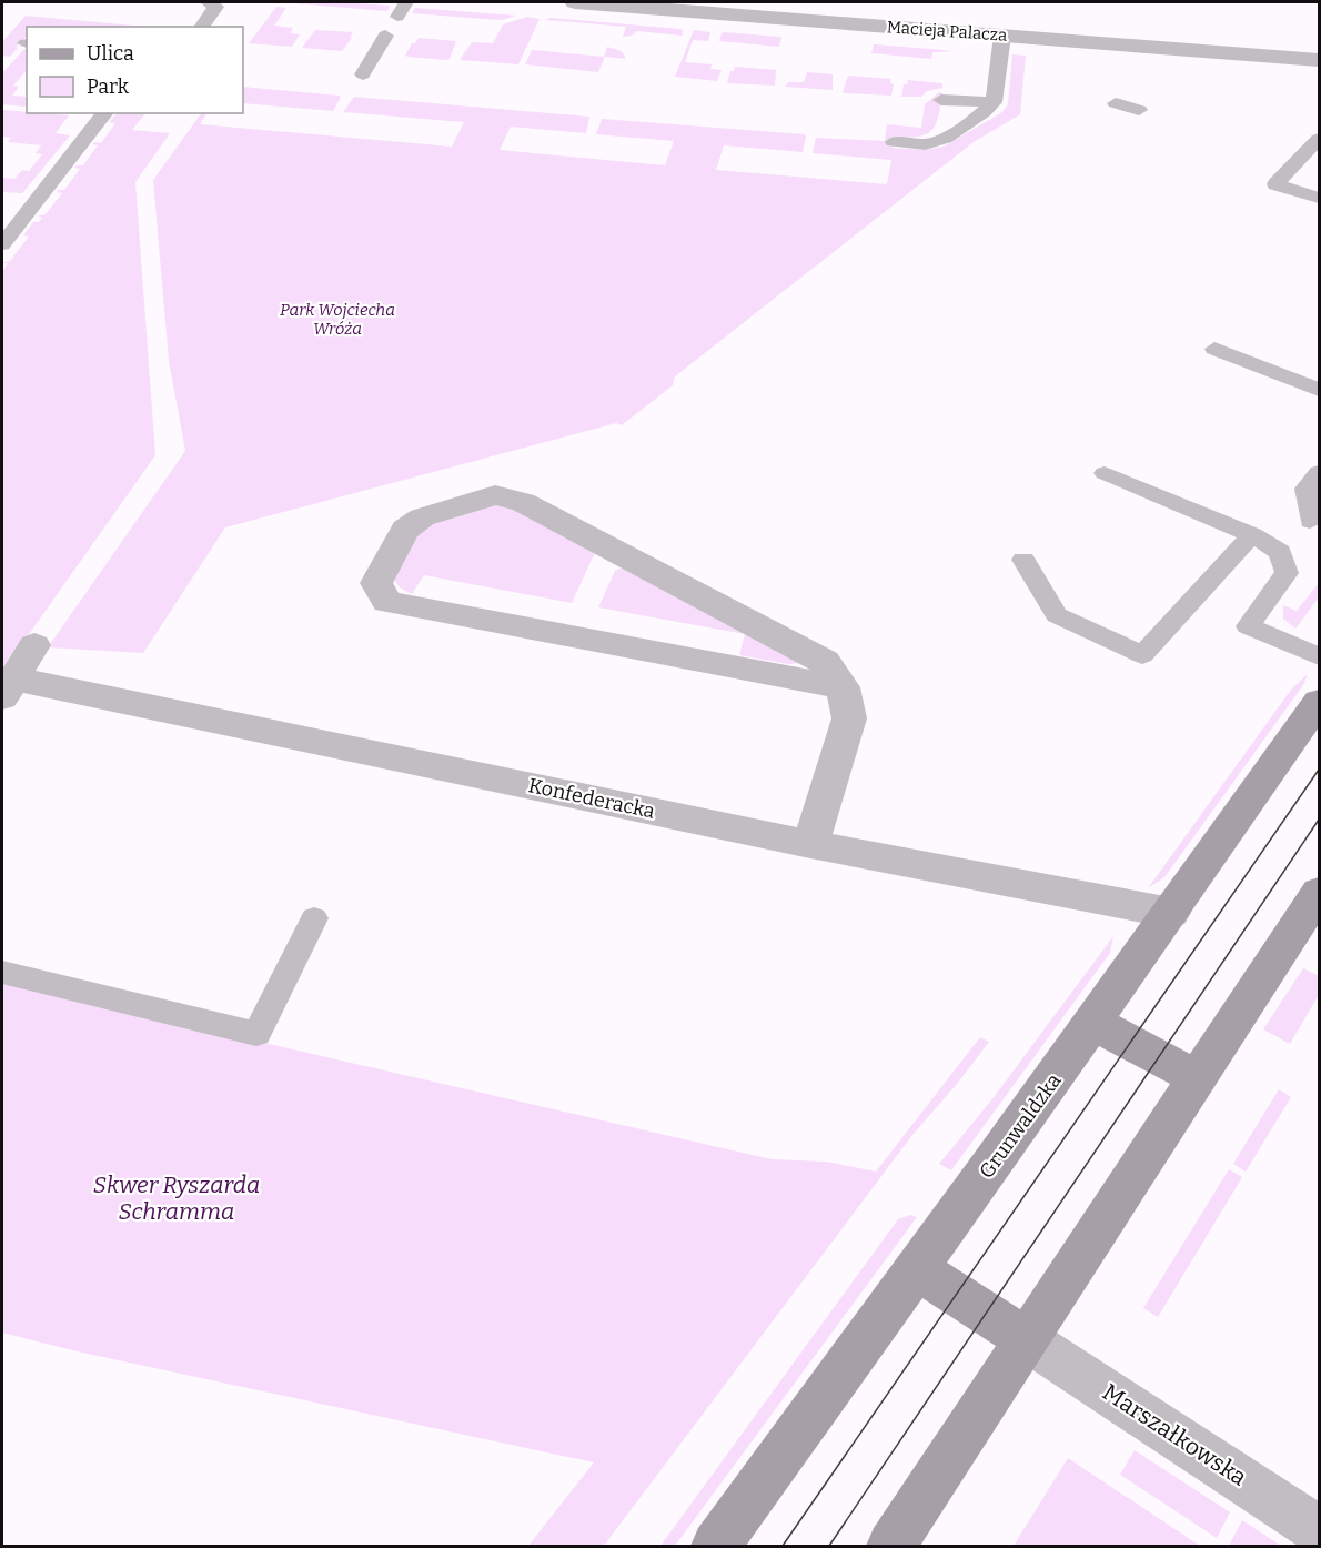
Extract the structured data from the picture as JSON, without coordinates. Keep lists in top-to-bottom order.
{
  "streets": {
    "street": [
      "Macieja Palacza",
      "Konfederacka",
      "Grunwaldzka",
      "Marszałkowska"
    ]
  },
  "crossings": [
    ["Konfederacka", "Grunwaldzka"]
  ],
  "parks": ["Park Wojciecha Wróża", "Skwer Ryszarda Schramma"],
  "legend": ["Ulica", "Park"]
}
